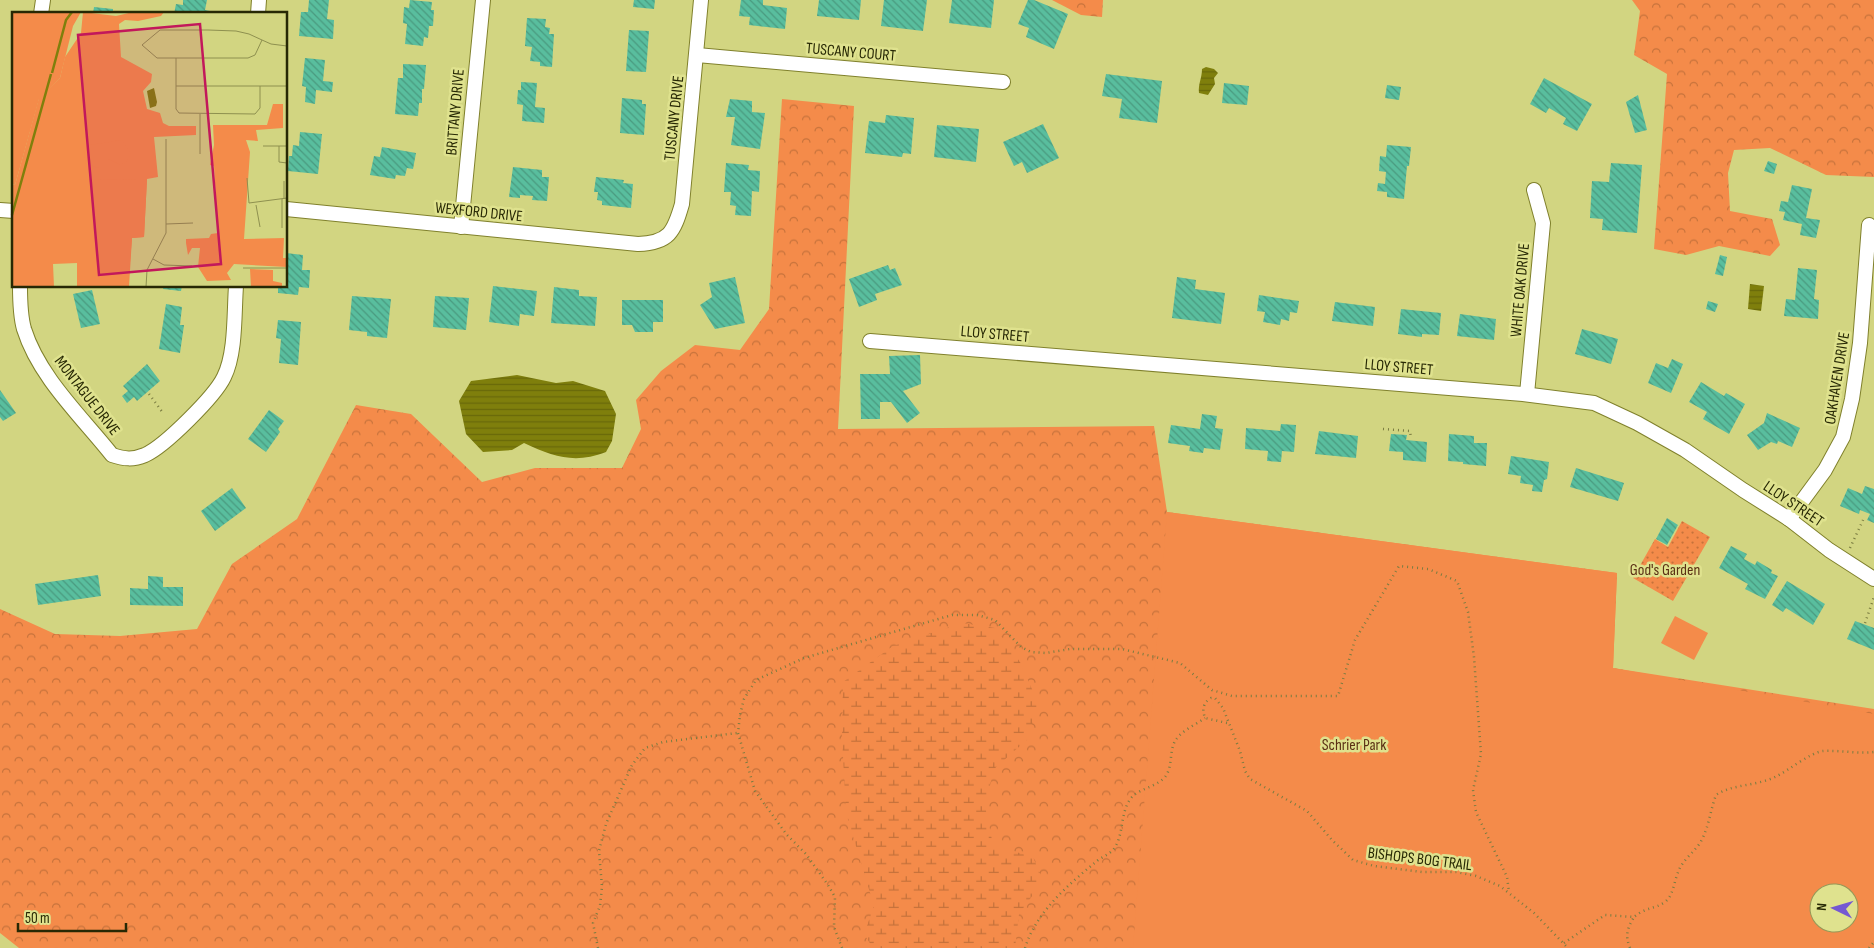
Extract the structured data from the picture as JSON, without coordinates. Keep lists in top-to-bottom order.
{
  "streets": {
    "street": [
      "TUSCANY COURT",
      "BRITTANY DRIVE",
      "TUSCANY DRIVE",
      "WEXFORD DRIVE",
      "WHITE OAK DRIVE",
      "LLOY STREET",
      "OAKHAVEN DRIVE",
      "MONTAGUE DRIVE"
    ],
    "path": ["BISHOPS BOG TRAIL"]
  },
  "crossings": [
    ["TUSCANY COURT", "TUSCANY DRIVE"],
    ["BRITTANY DRIVE", "WEXFORD DRIVE"],
    ["TUSCANY DRIVE", "WEXFORD DRIVE"],
    ["WHITE OAK DRIVE", "LLOY STREET"],
    ["LLOY STREET", "OAKHAVEN DRIVE"]
  ],
  "parks": ["God's Garden", "Schrier Park"],
  "scale_bar": "50 m",
  "north": "left"
}
